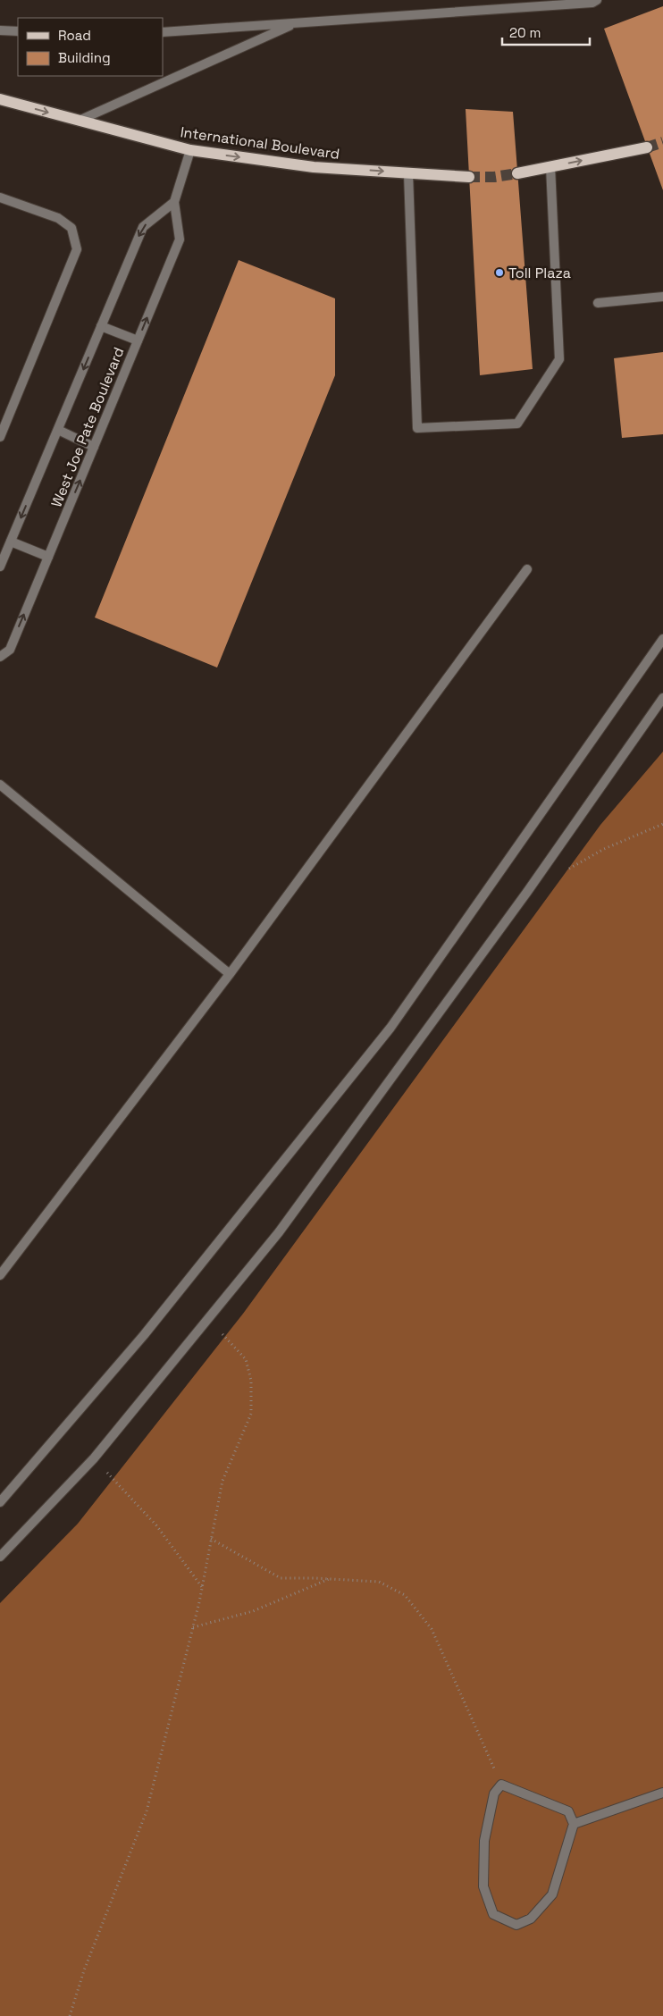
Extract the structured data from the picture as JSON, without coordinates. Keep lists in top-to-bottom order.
{
  "streets": {
    "main road": ["International Boulevard"],
    "street": ["West Joe Pate Boulevard"]
  },
  "crossings": [
    ["International Boulevard", "West Joe Pate Boulevard"]
  ],
  "one_way": ["International Boulevard"],
  "places": ["Toll Plaza"],
  "legend": ["Road", "Building"],
  "scale_bar": "20 m"
}
